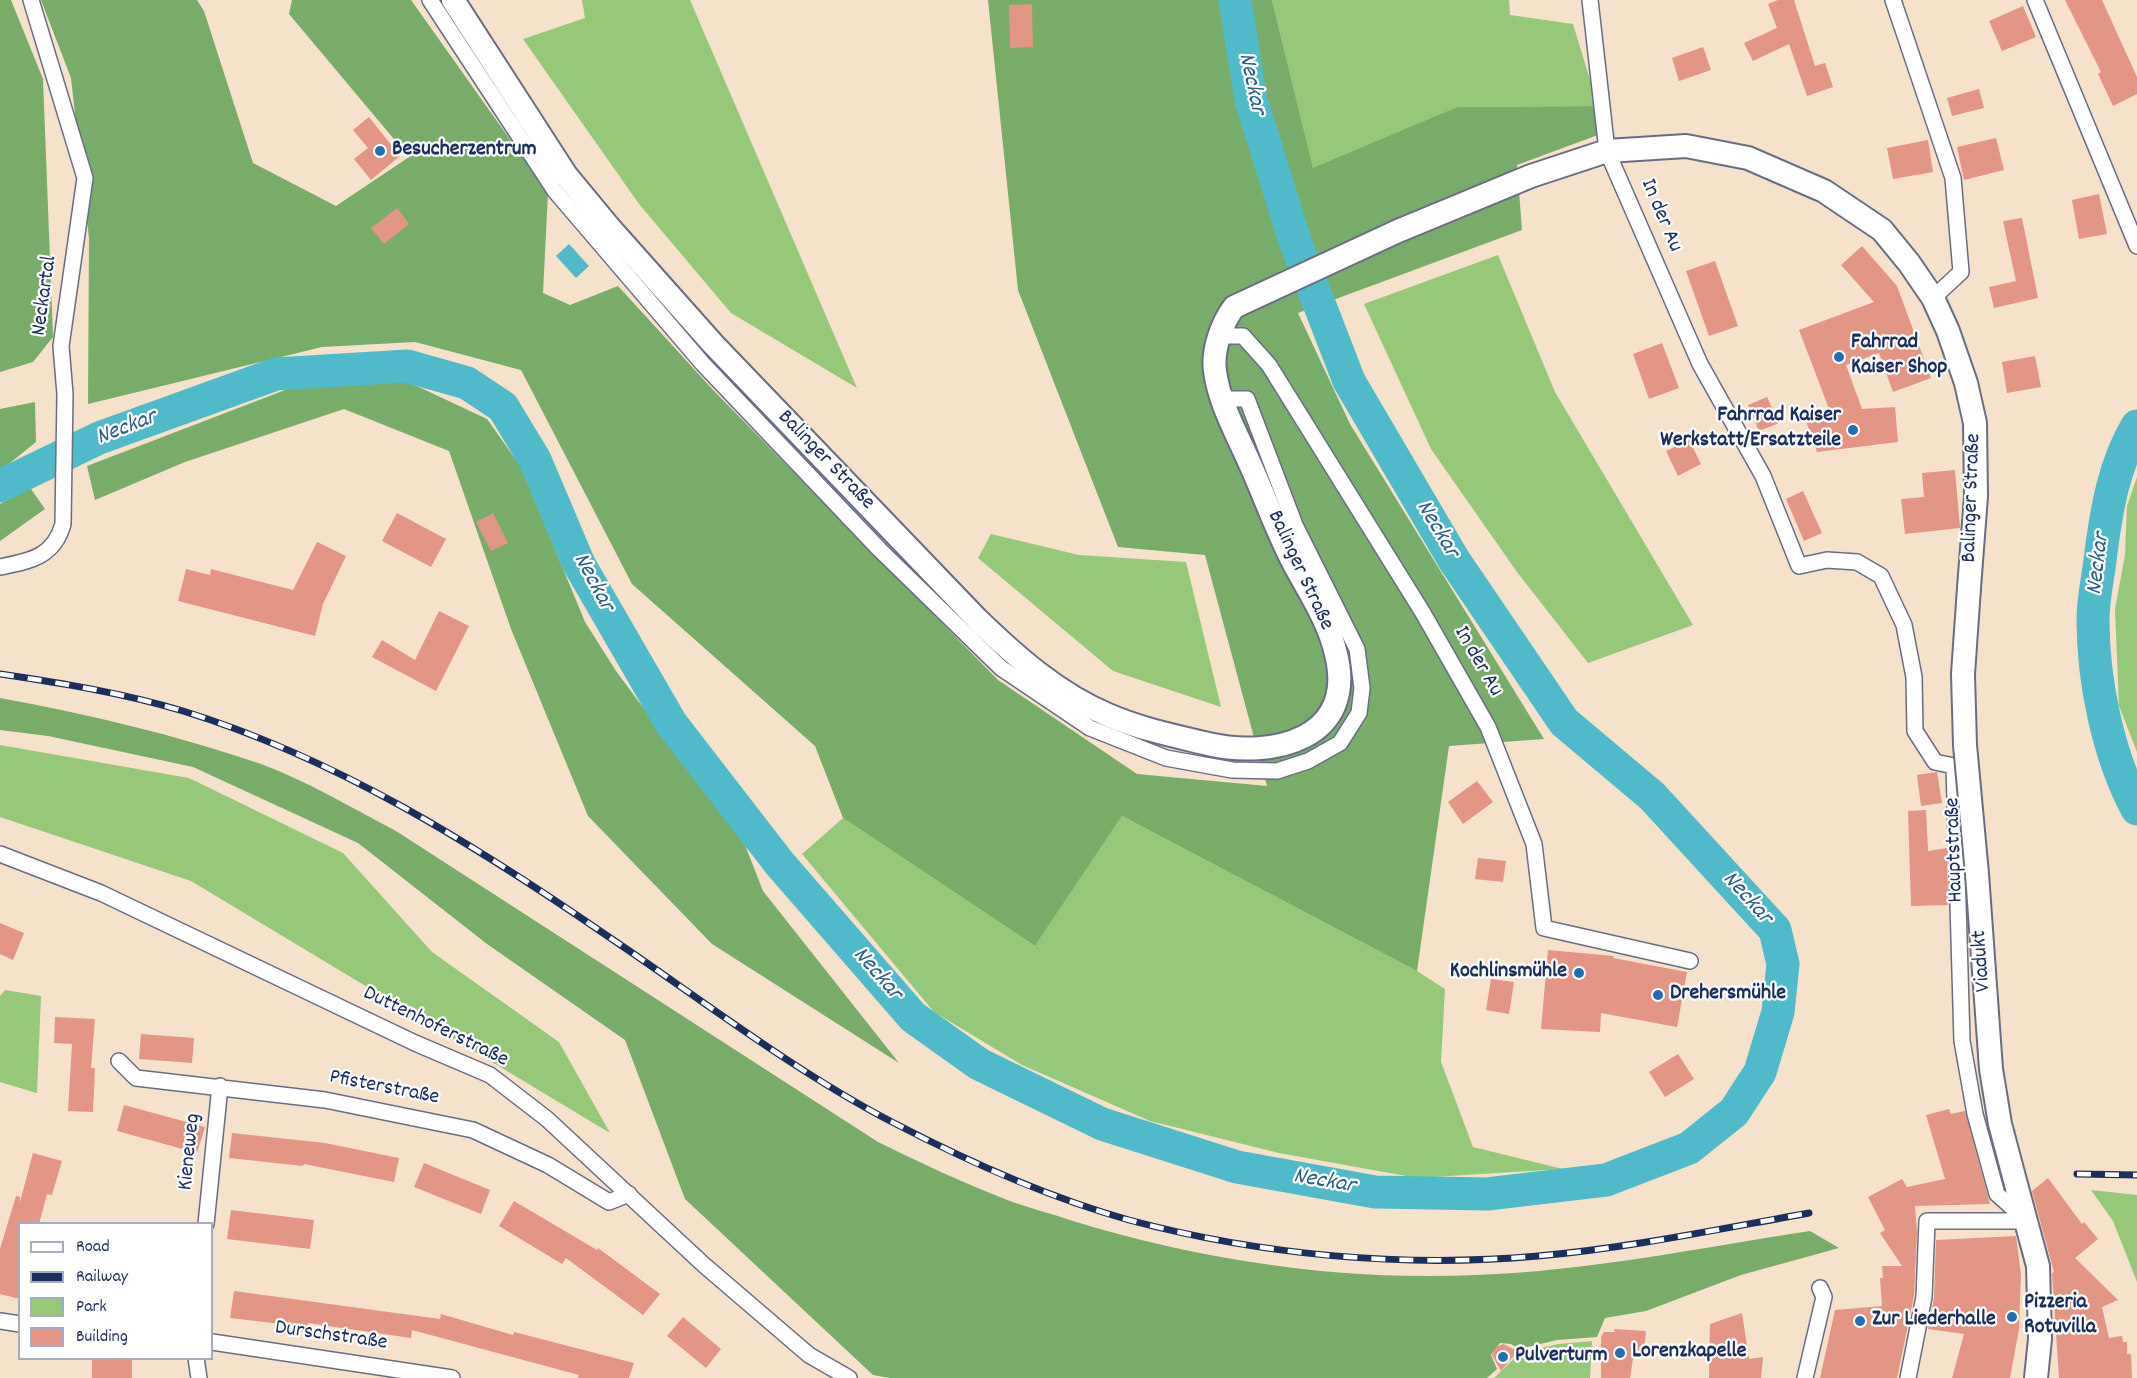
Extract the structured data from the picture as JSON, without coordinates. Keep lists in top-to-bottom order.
{
  "streets": {
    "main road": ["Balinger Straße", "Viadukt"],
    "street": [
      "In der Au",
      "Neckartal",
      "Hauptstraße",
      "Duttenhoferstraße",
      "Pfisterstraße",
      "Kieneweg",
      "Durschstraße"
    ]
  },
  "crossings": [
    ["In der Au", "Balinger Straße"],
    ["In der Au", "Hauptstraße"],
    ["Balinger Straße", "Viadukt"],
    ["Hauptstraße", "Viadukt"],
    ["Duttenhoferstraße", "Pfisterstraße"],
    ["Pfisterstraße", "Kieneweg"]
  ],
  "water": ["Neckar"],
  "places": [
    "Besucherzentrum",
    "Fahrrad Kaiser Shop",
    "Fahrrad Kaiser Werkstatt/Ersatzteile",
    "Kochlinsmühle",
    "Drehersmühle",
    "Pizzeria Rotuvilla",
    "Zur Liederhalle",
    "Lorenzkapelle",
    "Pulverturm"
  ],
  "legend": [
    "Road",
    "Railway",
    "Park",
    "Building"
  ]
}
